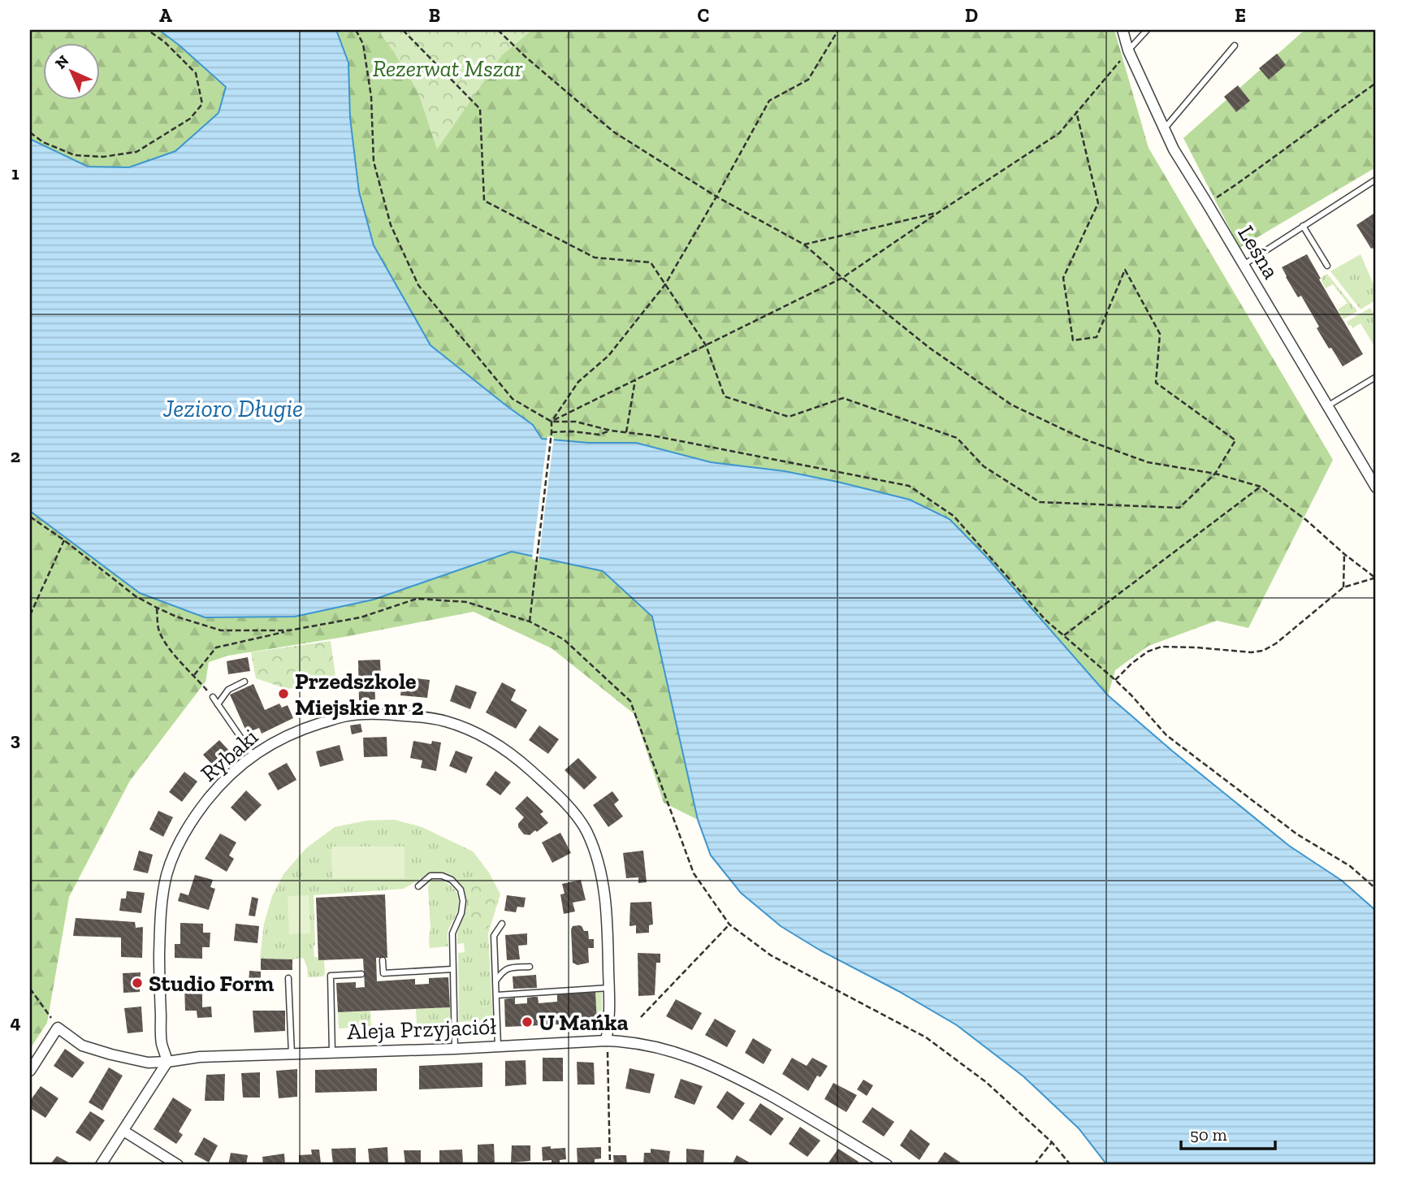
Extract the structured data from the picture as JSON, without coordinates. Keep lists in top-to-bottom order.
{
  "streets": {
    "street": ["Leśna", "Rybaki", "Aleja Przyjaciół"]
  },
  "crossings": [
    ["Rybaki", "Aleja Przyjaciół"]
  ],
  "water": ["Jezioro Długie"],
  "parks": ["Rezerwat Mszar"],
  "places": ["Przedszkole Miejskie nr 2", "Studio Form", "U Mańka"],
  "scale_bar": "50 m",
  "north": "top left",
  "grid": {
    "columns": [
      "A",
      "B",
      "C",
      "D",
      "E"
    ],
    "rows": [
      "1",
      "2",
      "3",
      "4"
    ]
  }
}
